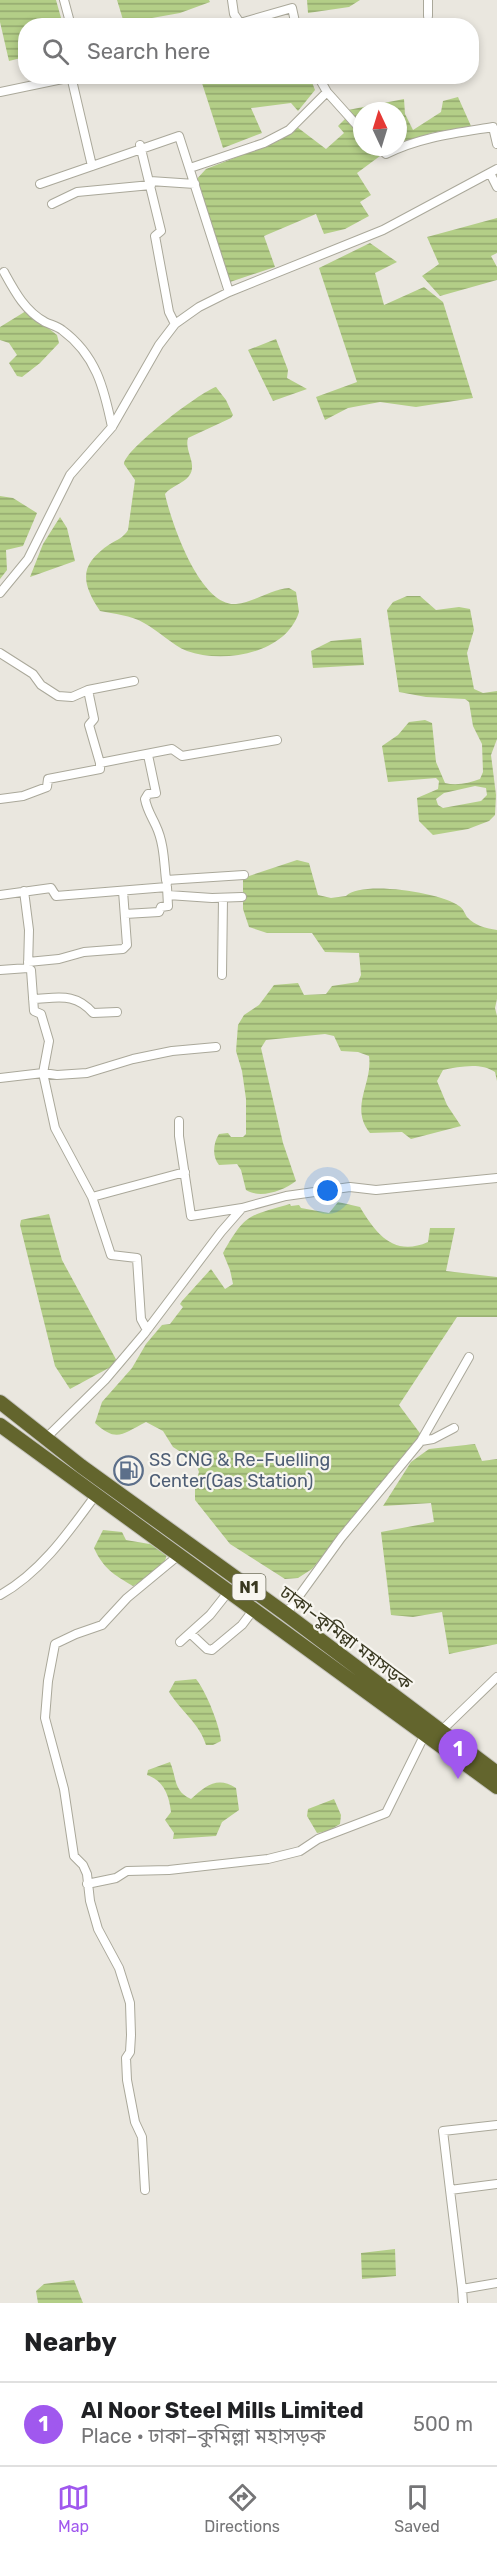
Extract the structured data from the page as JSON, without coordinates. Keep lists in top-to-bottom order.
{
  "streets": {
    "highway": ["N1", "ঢাকা–কুমিল্লা মহাসড়ক"]
  },
  "places": {
    "fuel station": ["SS CNG & Re-Fuelling Center(Gas Station)"]
  },
  "north": "top",
  "page": {
    "search": "Search here",
    "pins": "1",
    "heading": "Nearby",
    "list": [
      {
        "mark": "1",
        "name": "Al Noor Steel Mills Limited",
        "note": "Place · ঢাকা–কুমিল্লা মহাসড়ক",
        "value": "500 m"
      }
    ],
    "nav": ["Map", "Directions", "Saved"]
  }
}
